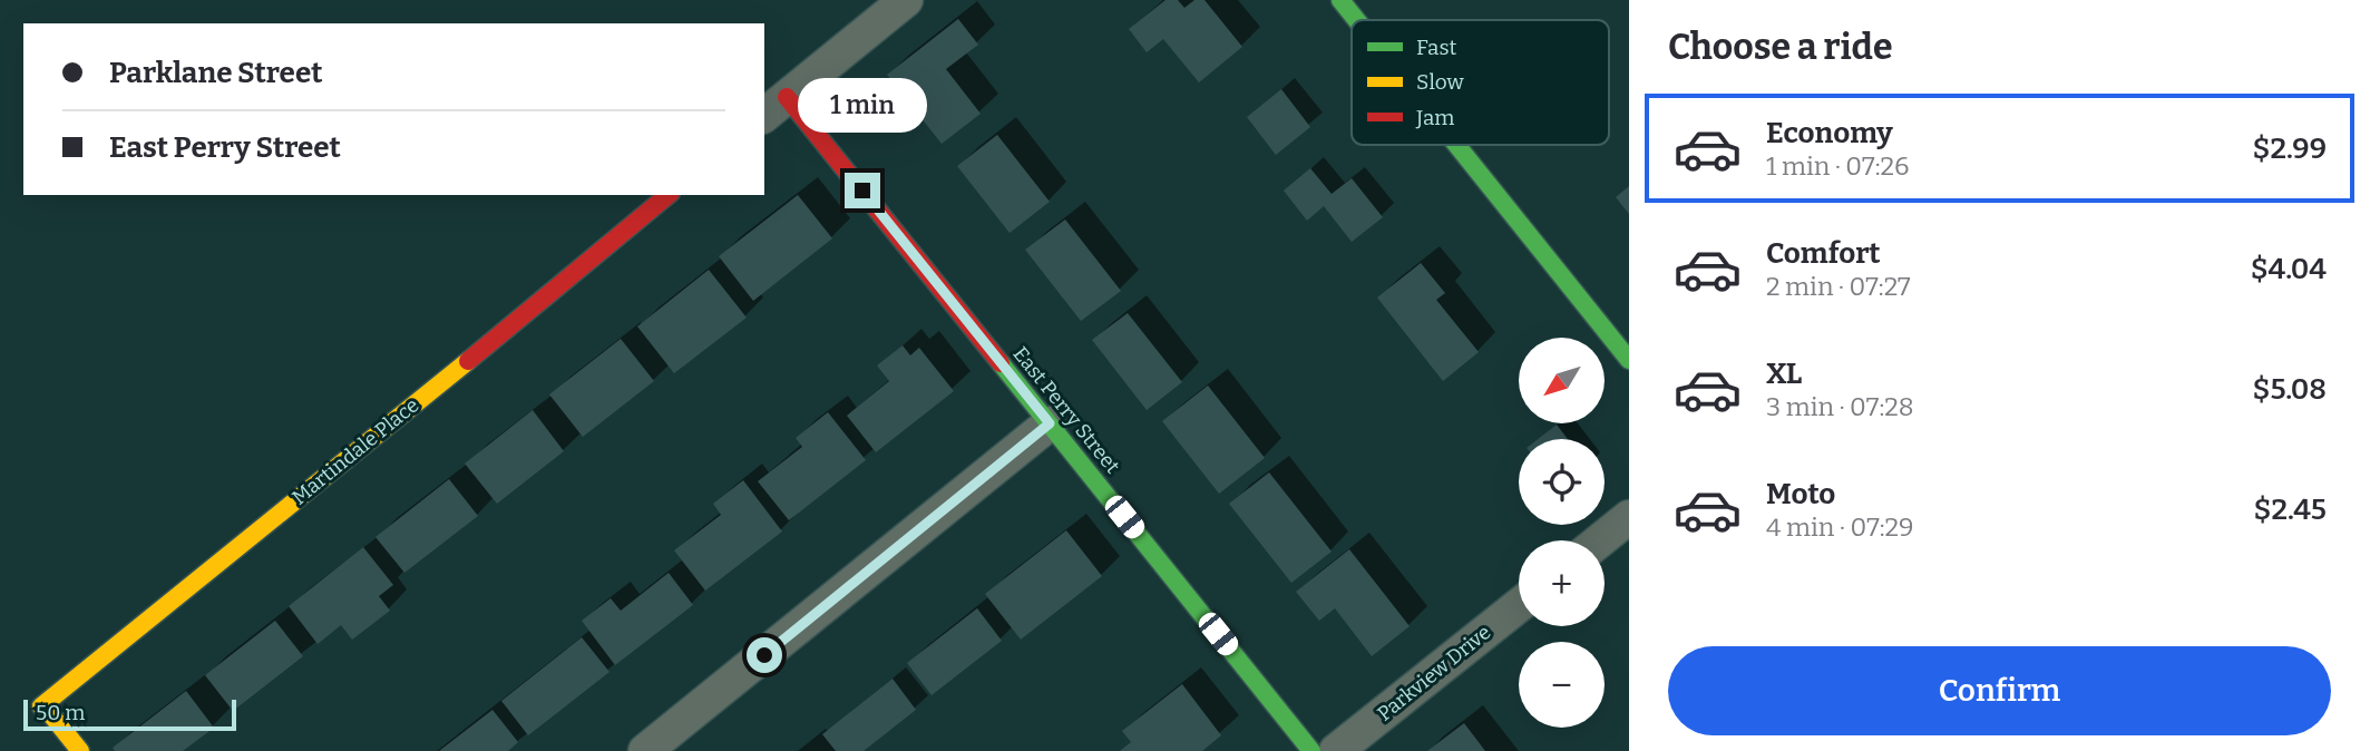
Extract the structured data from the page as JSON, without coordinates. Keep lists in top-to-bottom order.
{
  "streets": {
    "street": ["East Perry Street", "Martindale Place", "Parkview Drive"]
  },
  "legend": ["Fast", "Slow", "Jam"],
  "scale_bar": "50 m",
  "north": "bottom left",
  "page": {
    "heading": "Choose a ride",
    "banner": ["Parklane Street", "East Perry Street"],
    "bubble": "1 min",
    "list": [
      {
        "name": "Economy",
        "note": "1 min · 07:26",
        "value": "$2.99"
      },
      {
        "name": "Comfort",
        "note": "2 min · 07:27",
        "value": "$4.04"
      },
      {
        "name": "XL",
        "note": "3 min · 07:28",
        "value": "$5.08"
      },
      {
        "name": "Moto",
        "note": "4 min · 07:29",
        "value": "$2.45"
      }
    ],
    "map_buttons": ["+", "−"],
    "buttons": "Confirm",
    "scale": "50 m"
  }
}
